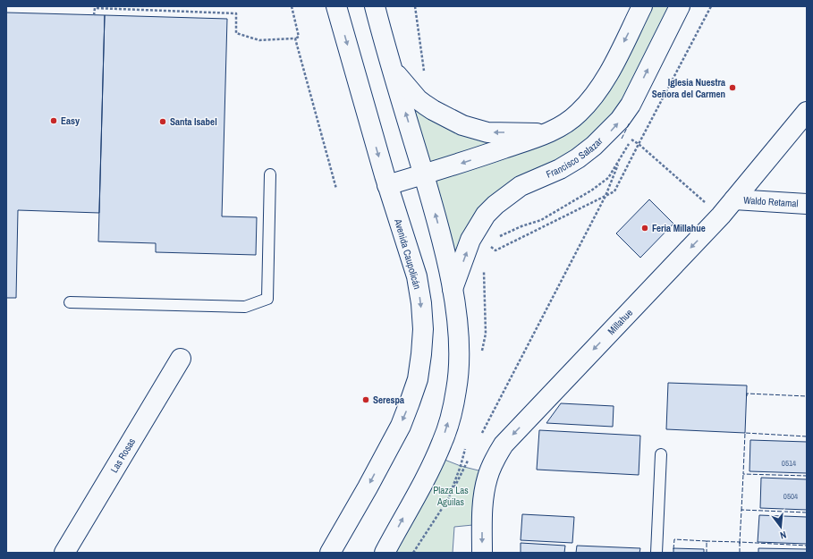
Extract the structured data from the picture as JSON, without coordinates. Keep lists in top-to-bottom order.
{
  "streets": {
    "main road": [
      "Francisco Salazar",
      "Waldo Retamal",
      "Avenida Caupolicán",
      "Millahue",
      "Las Rosas"
    ]
  },
  "crossings": [
    ["Waldo Retamal", "Millahue"]
  ],
  "parks": ["Plaza Las Aguilas"],
  "places": [
    "Iglesia Nuestra Señora del Carmen",
    "Easy",
    "Santa Isabel",
    "Feria Millahue",
    "Serespa"
  ],
  "house_numbers": ["0514", "0504"],
  "north": "bottom"
}
